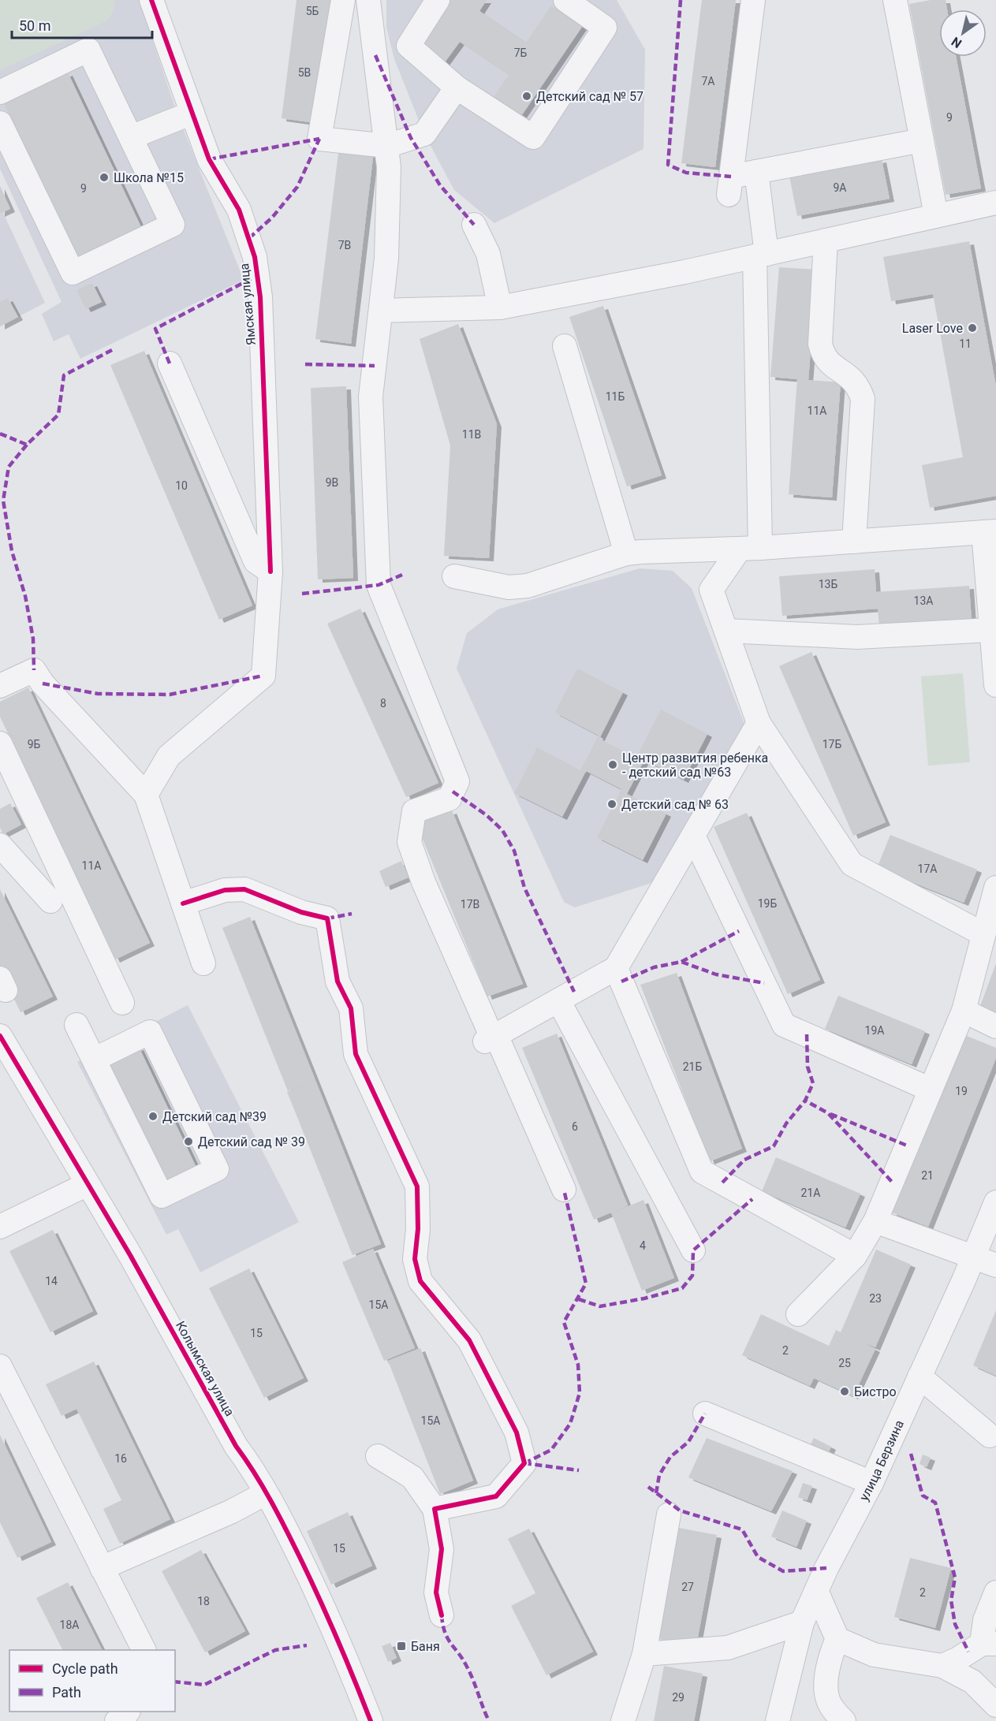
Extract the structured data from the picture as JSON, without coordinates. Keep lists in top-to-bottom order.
{
  "streets": {
    "street": ["Ямская улица", "Колымская улица", "улица Берзина"]
  },
  "places": {
    "other": [
      "Детский сад № 57",
      "Школа №15",
      "Laser Love",
      "Центр развития ребенка - детский сад №63",
      "Детский сад № 63",
      "Детский сад №39",
      "Детский сад № 39",
      "Бистро"
    ],
    "transit": ["Баня"]
  },
  "house_numbers": [
    "5Б",
    "7Б",
    "5В",
    "7А",
    "9",
    "9А",
    "9",
    "7В",
    "11",
    "11Б",
    "11А",
    "11В",
    "9В",
    "10",
    "13Б",
    "13А",
    "8",
    "9Б",
    "17Б",
    "11А",
    "17А",
    "19Б",
    "17В",
    "19А",
    "21Б",
    "19",
    "6",
    "21",
    "21А",
    "4",
    "14",
    "23",
    "15А",
    "15",
    "2",
    "25",
    "15А",
    "16",
    "15",
    "27",
    "2",
    "18",
    "18А",
    "29"
  ],
  "legend": ["Cycle path", "Path"],
  "scale_bar": "50 m",
  "north": "bottom left"
}
